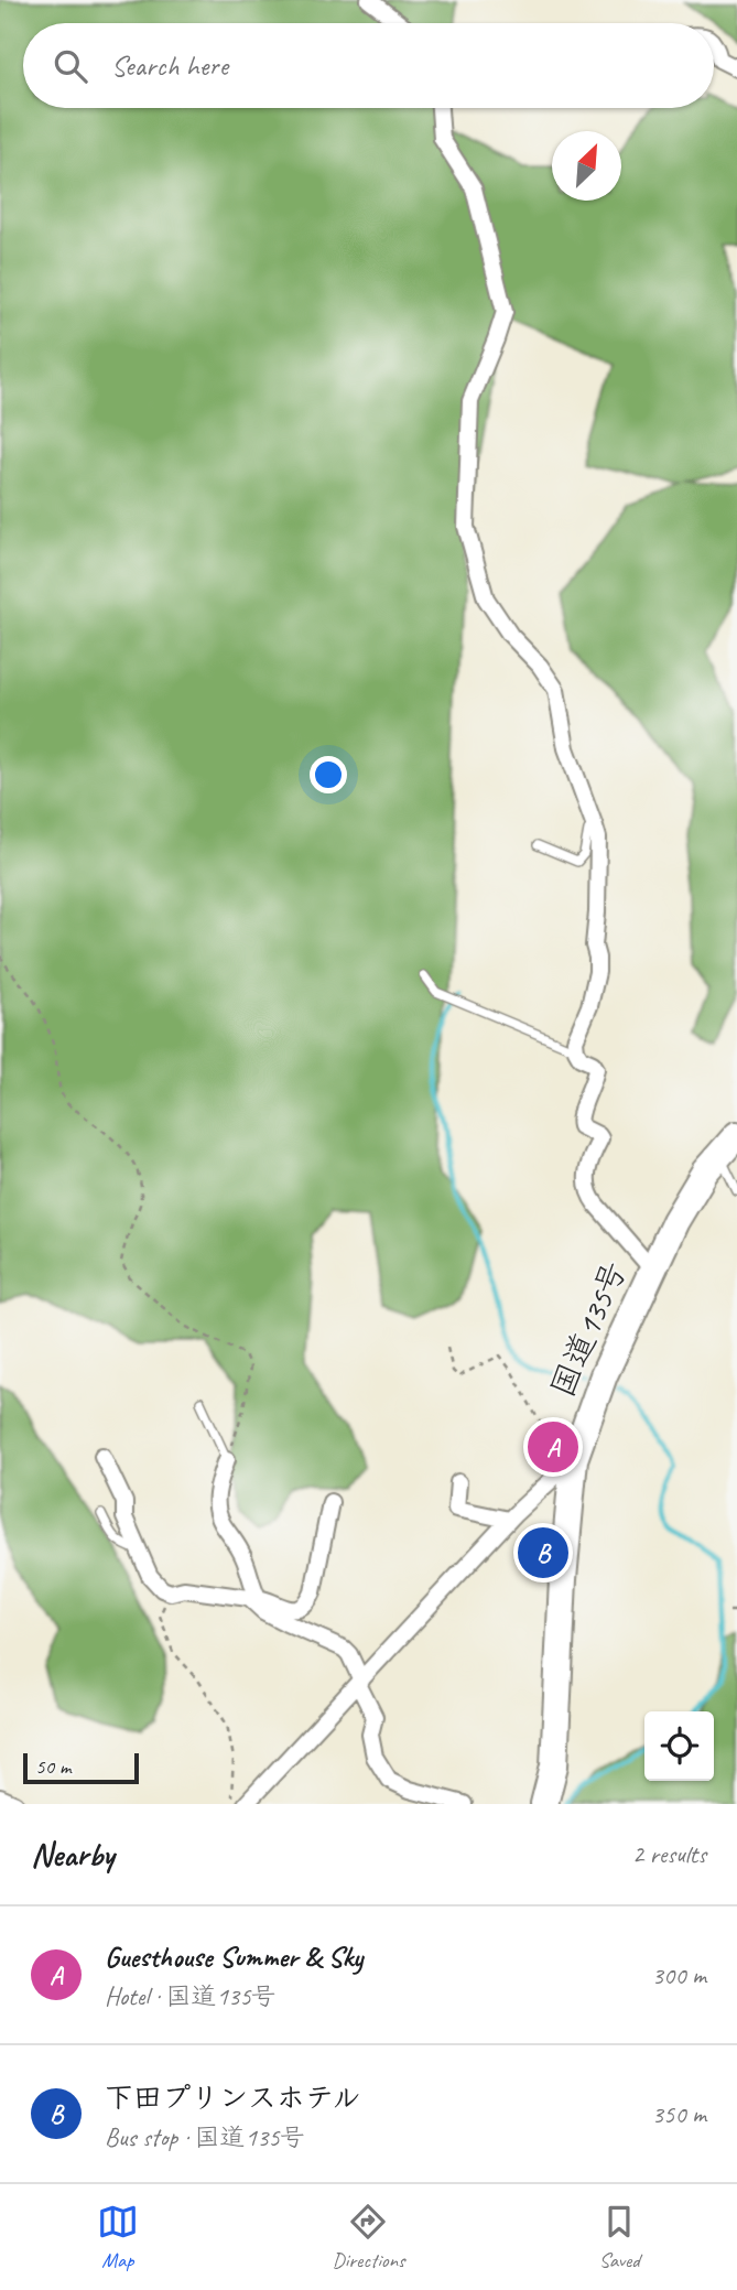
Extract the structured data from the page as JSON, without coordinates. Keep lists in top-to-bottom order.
{
  "streets": {
    "highway": ["国道135号"]
  },
  "scale_bar": "50 m",
  "north": "top right",
  "page": {
    "search": "Search here",
    "pins": ["A", "B"],
    "scale": "50 m",
    "heading": ["Nearby", "2 results"],
    "list": [
      {
        "mark": "A",
        "name": "Guesthouse Summer & Sky",
        "note": "Hotel · 国道135号",
        "value": "300 m"
      },
      {
        "mark": "B",
        "name": "下田プリンスホテル",
        "note": "Bus stop · 国道135号",
        "value": "350 m"
      }
    ],
    "nav": ["Map", "Directions", "Saved"]
  }
}
